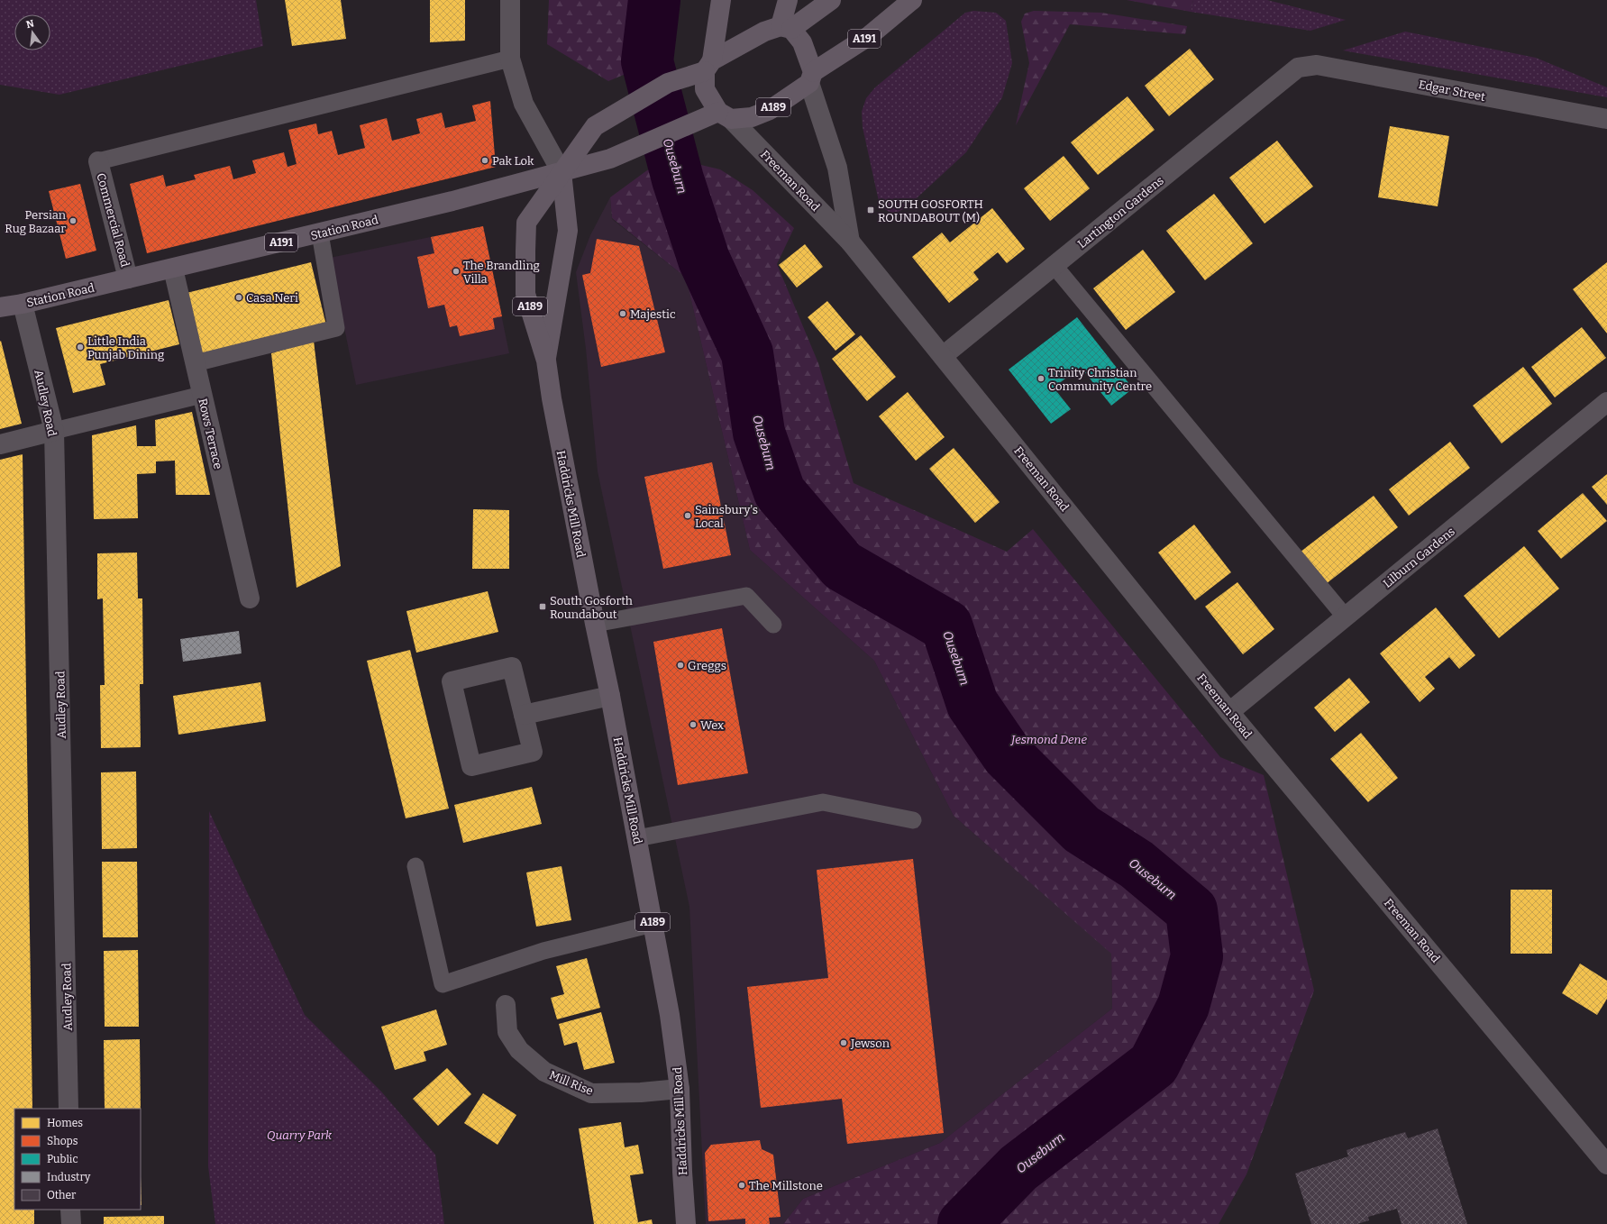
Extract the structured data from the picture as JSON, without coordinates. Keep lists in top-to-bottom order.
{
  "streets": {
    "main road": [
      "A191",
      "A189",
      "Station Road",
      "Haddricks Mill Road"
    ],
    "street": [
      "Edgar Street",
      "Freeman Road",
      "Lartington Gardens",
      "Commercial Road",
      "Audley Road",
      "Rows Terrace",
      "Lilburn Gardens",
      "Mill Rise"
    ]
  },
  "crossings": [
    ["A191", "A189"],
    ["A191", "Freeman Road"],
    ["Edgar Street", "Lartington Gardens"],
    ["A189", "Freeman Road"],
    ["A189", "Station Road"],
    ["A189", "Haddricks Mill Road"],
    ["Freeman Road", "Lartington Gardens"],
    ["Freeman Road", "Lilburn Gardens"],
    ["Commercial Road", "Station Road"],
    ["Station Road", "Audley Road"],
    ["Station Road", "Rows Terrace"],
    ["Station Road", "Haddricks Mill Road"],
    ["Haddricks Mill Road", "Mill Rise"]
  ],
  "water": ["Ouseburn"],
  "parks": ["Jesmond Dene", "Quarry Park"],
  "places": {
    "other": [
      "Pak Lok",
      "Persian Rug Bazaar",
      "The Brandling Villa",
      "Casa Neri",
      "Majestic",
      "Little India Punjab Dining",
      "Trinity Christian Community Centre",
      "Sainsbury's Local",
      "Greggs",
      "Wex",
      "Jewson",
      "The Millstone"
    ],
    "transit": ["SOUTH GOSFORTH ROUNDABOUT (M)", "South Gosforth Roundabout"]
  },
  "legend": [
    "Homes",
    "Shops",
    "Public",
    "Industry",
    "Other"
  ],
  "north": "top"
}
